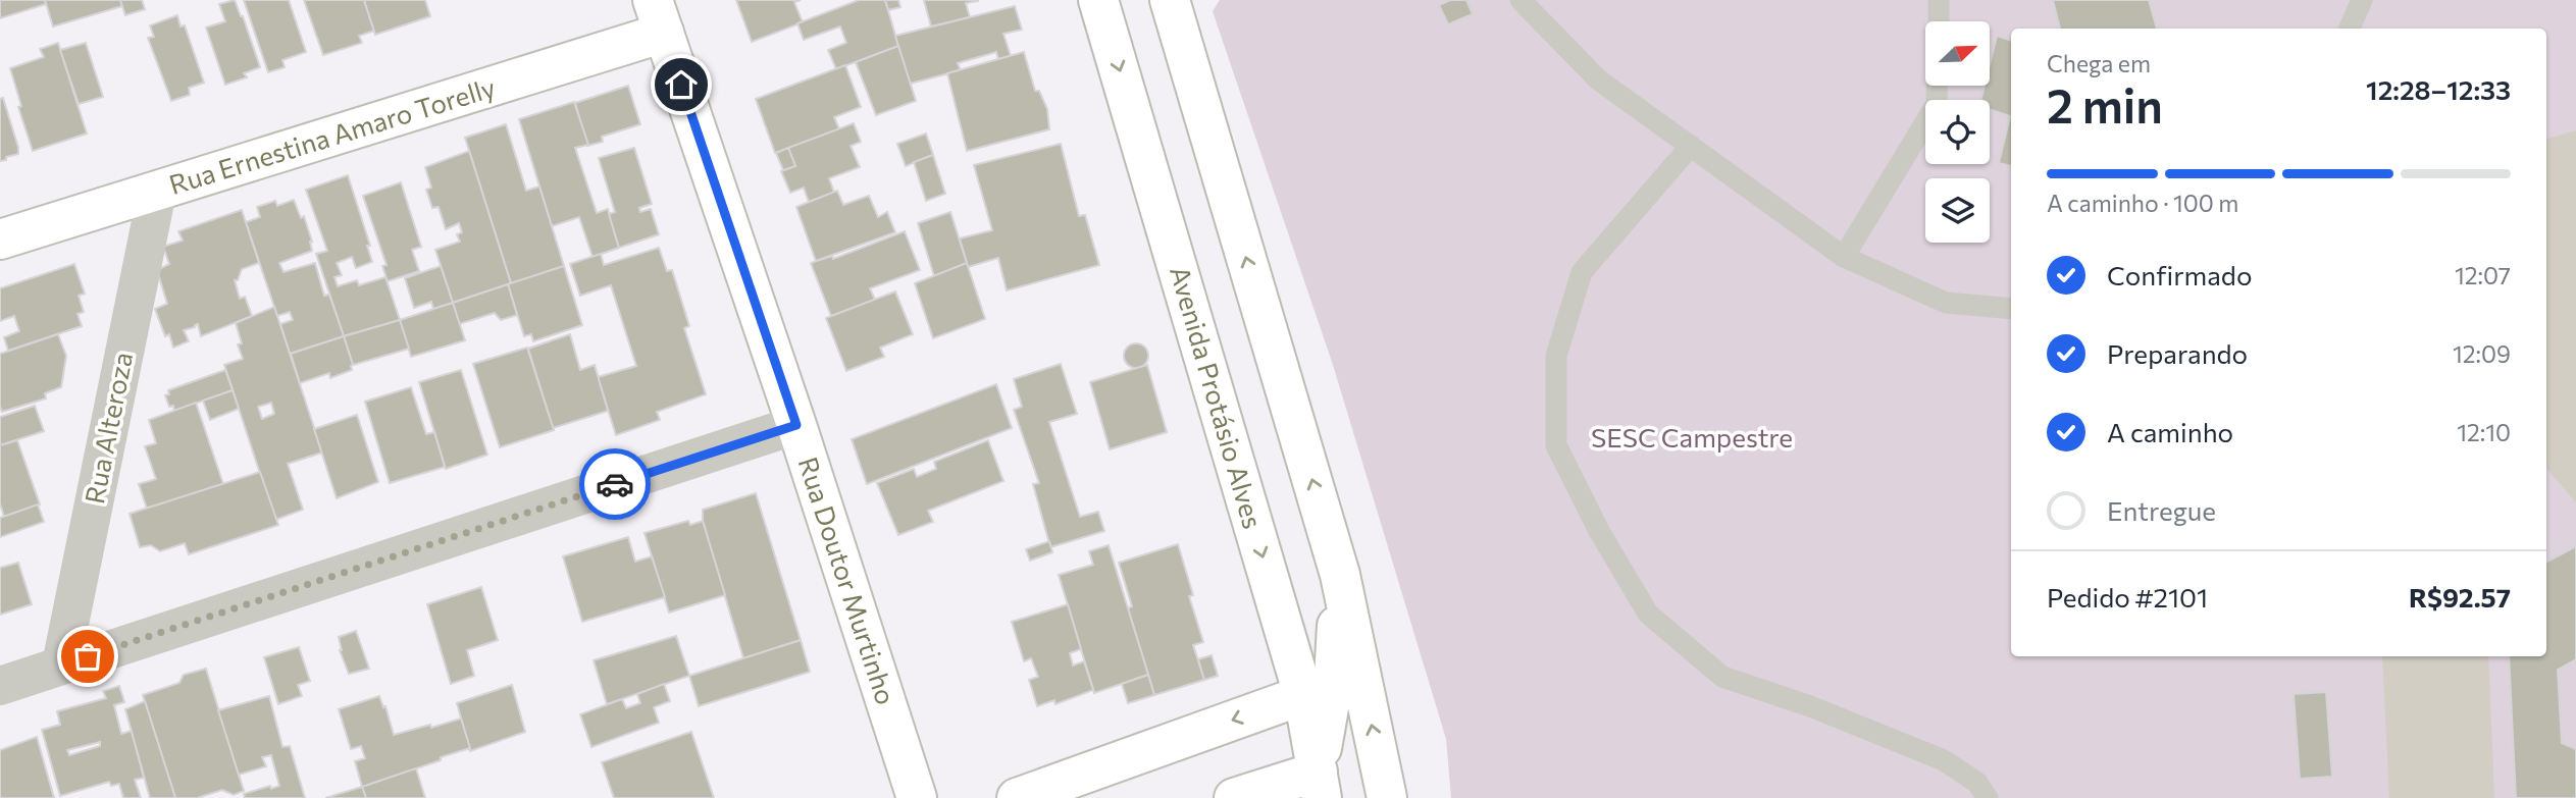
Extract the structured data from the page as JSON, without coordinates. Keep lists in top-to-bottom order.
{
  "streets": {
    "street": [
      "Rua Ernestina Amaro Torelly",
      "Avenida Protásio Alves",
      "Rua Alteroza",
      "Rua Doutor Murtinho"
    ]
  },
  "crossings": [
    ["Rua Ernestina Amaro Torelly", "Rua Alteroza"],
    ["Rua Ernestina Amaro Torelly", "Rua Doutor Murtinho"]
  ],
  "parks": ["SESC Campestre"],
  "north": "top right",
  "page": {
    "heading": ["2 min", "Chega em", "12:28–12:33"],
    "panel": ["Pedido #2101", "R$92.57"],
    "bar": "A caminho · 100 m",
    "list": [
      ["Confirmado", "12:07"],
      ["Preparando", "12:09"],
      ["A caminho", "12:10"],
      "Entregue"
    ]
  }
}
